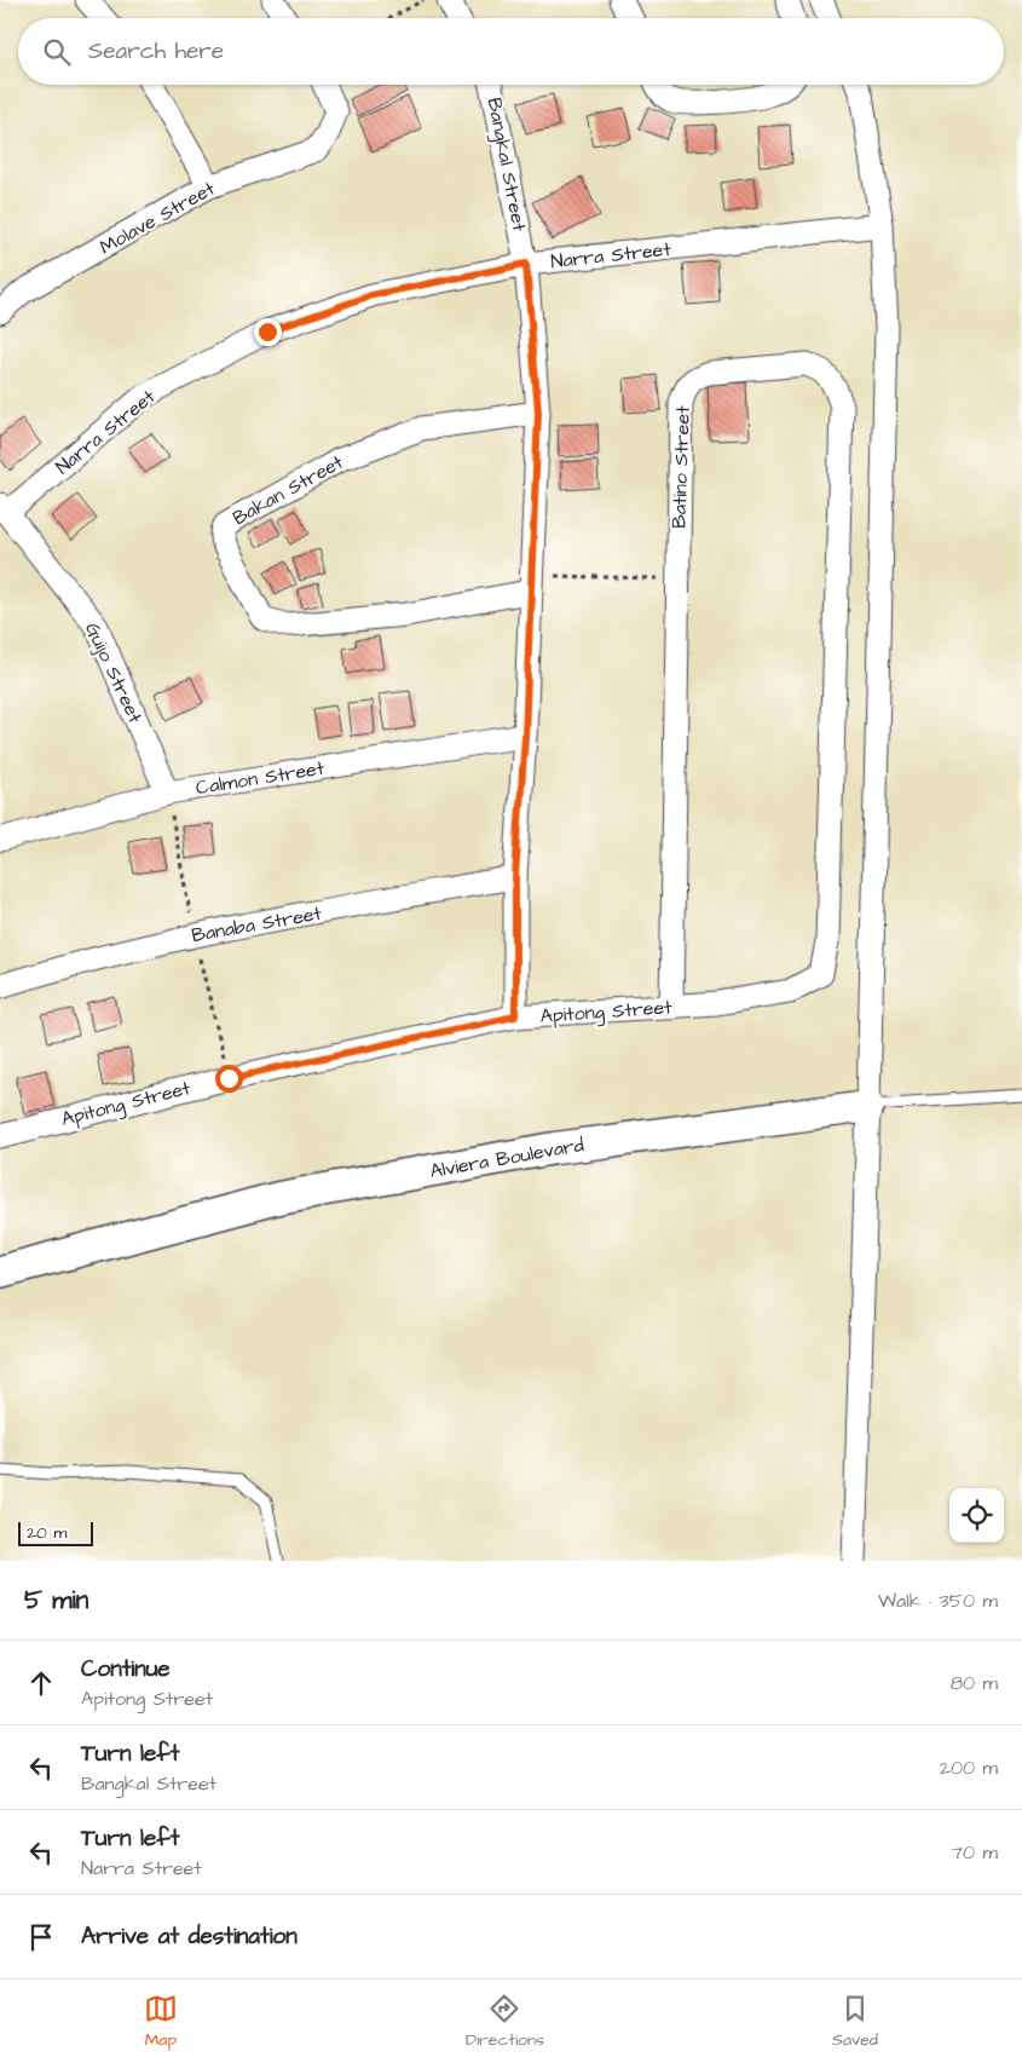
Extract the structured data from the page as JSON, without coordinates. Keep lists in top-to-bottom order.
{
  "streets": {
    "street": [
      "Bangkal Street",
      "Molave Street",
      "Narra Street",
      "Batino Street",
      "Bakan Street",
      "Guijo Street",
      "Calmon Street",
      "Banaba Street",
      "Apitong Street",
      "Alviera Boulevard"
    ]
  },
  "crossings": [
    ["Bangkal Street", "Narra Street"],
    ["Bangkal Street", "Bakan Street"],
    ["Bangkal Street", "Calmon Street"],
    ["Bangkal Street", "Banaba Street"],
    ["Bangkal Street", "Apitong Street"],
    ["Narra Street", "Guijo Street"],
    ["Batino Street", "Apitong Street"],
    ["Guijo Street", "Calmon Street"]
  ],
  "scale_bar": "20 m",
  "page": {
    "search": "Search here",
    "scale": "20 m",
    "heading": ["5 min", "Walk · 350 m"],
    "list": [
      ["Continue", "Apitong Street", "80 m"],
      ["Turn left", "Bangkal Street", "200 m"],
      ["Turn left", "Narra Street", "70 m"],
      "Arrive at destination"
    ],
    "nav": ["Map", "Directions", "Saved"]
  }
}
